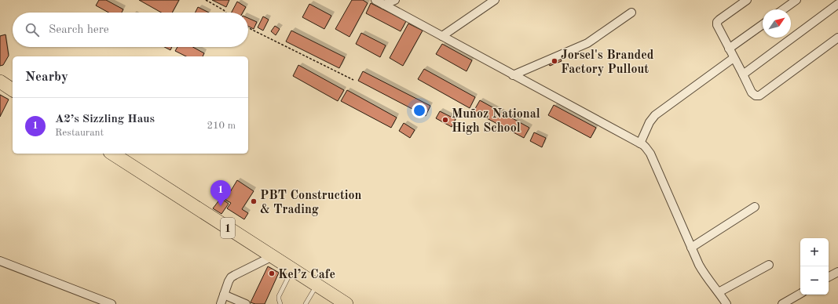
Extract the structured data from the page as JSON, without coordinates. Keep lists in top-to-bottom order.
{
  "streets": {
    "highway": ["1"]
  },
  "places": [
    "Jorsel's Branded Factory Pullout",
    "Muñoz National High School",
    "PBT Construction & Trading",
    "Kel’z Cafe"
  ],
  "north": "top right",
  "page": {
    "search": "Search here",
    "heading": "Nearby",
    "list": [
      {
        "mark": "1",
        "name": "A2’s Sizzling Haus",
        "note": "Restaurant",
        "value": "210 m"
      }
    ],
    "pins": "1",
    "map_buttons": ["+", "−"]
  }
}
